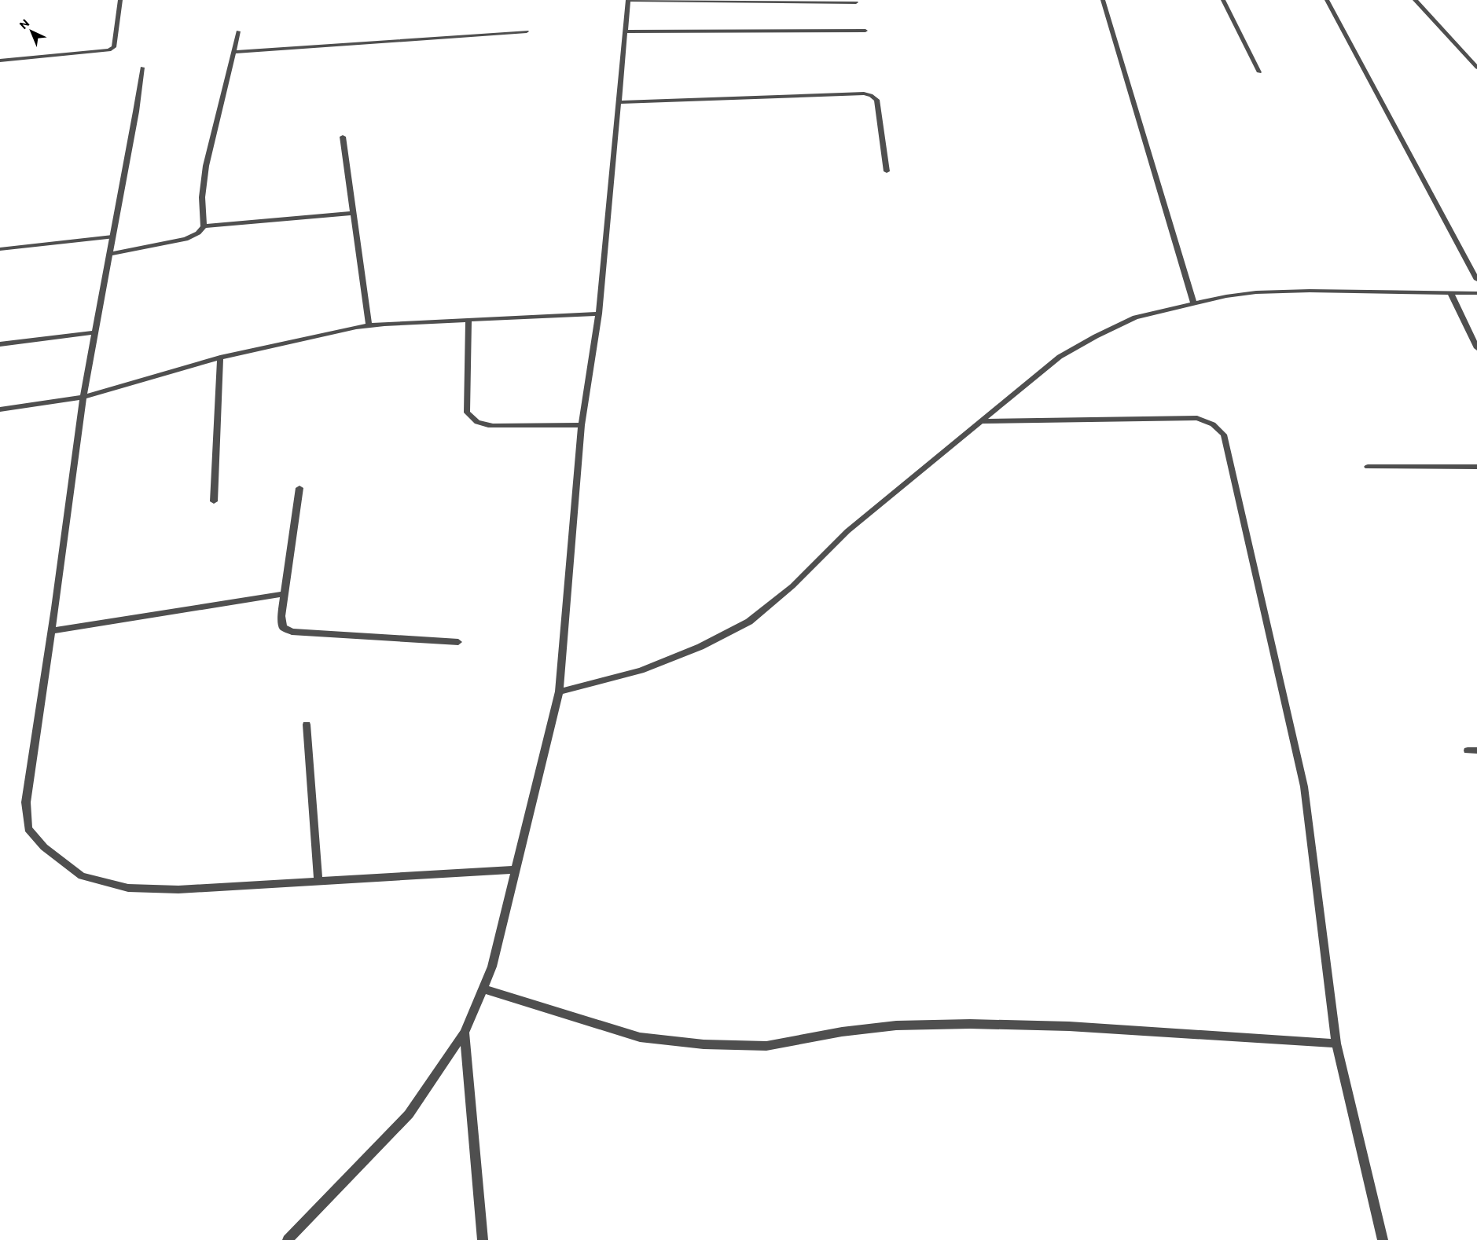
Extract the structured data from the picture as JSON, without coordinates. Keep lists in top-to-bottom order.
{
  "north": "top left"
}
